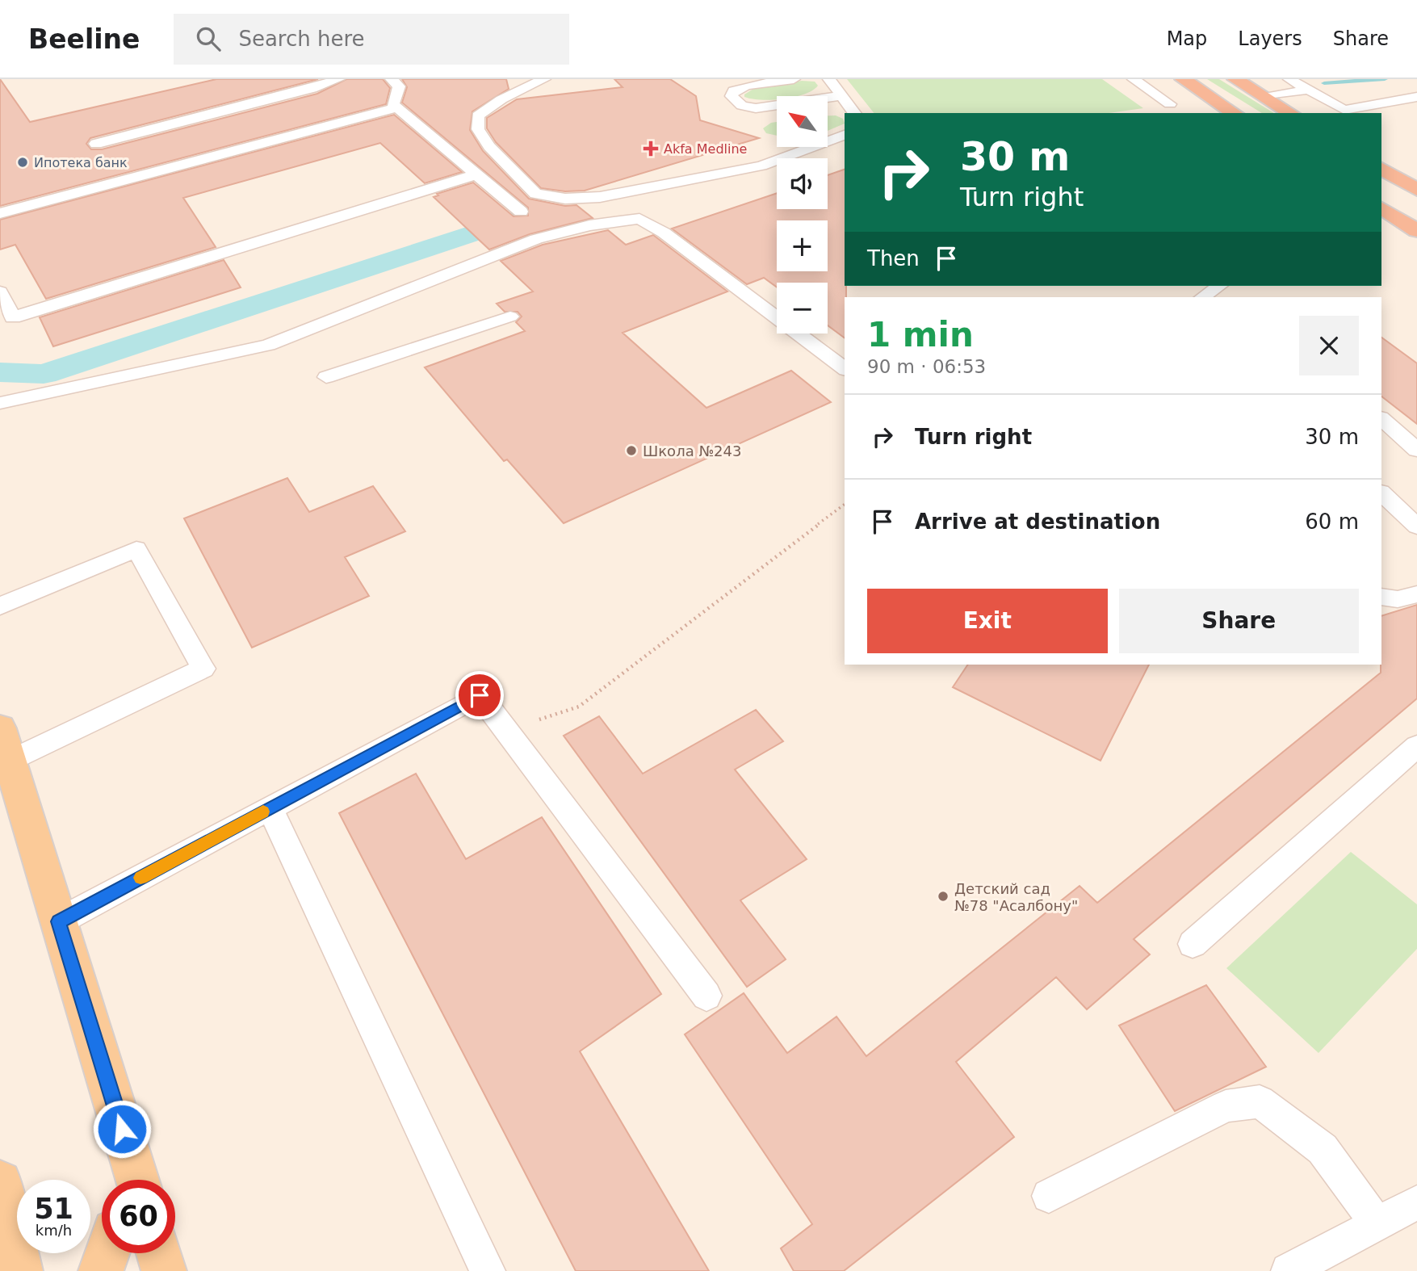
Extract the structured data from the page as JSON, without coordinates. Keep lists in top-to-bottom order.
{
  "places": {
    "health": ["Akfa Medline"],
    "other": ["Ипотека банк", "Школа №243", "Детский сад №78 \"Асалбону\""]
  },
  "north": "top left",
  "page": {
    "header": "Beeline",
    "search": "Search here",
    "nav": ["Map", "Layers", "Share"],
    "map_buttons": ["+", "−"],
    "turn": ["30 m", "Turn right"],
    "then": "Then",
    "heading": ["1 min", "90 m · 06:53"],
    "list": [
      {
        "name": "Turn right",
        "value": "30 m"
      },
      {
        "name": "Arrive at destination",
        "value": "60 m"
      }
    ],
    "buttons": ["Exit", "Share"],
    "speed": "51 km/h",
    "limit": "60"
  }
}
